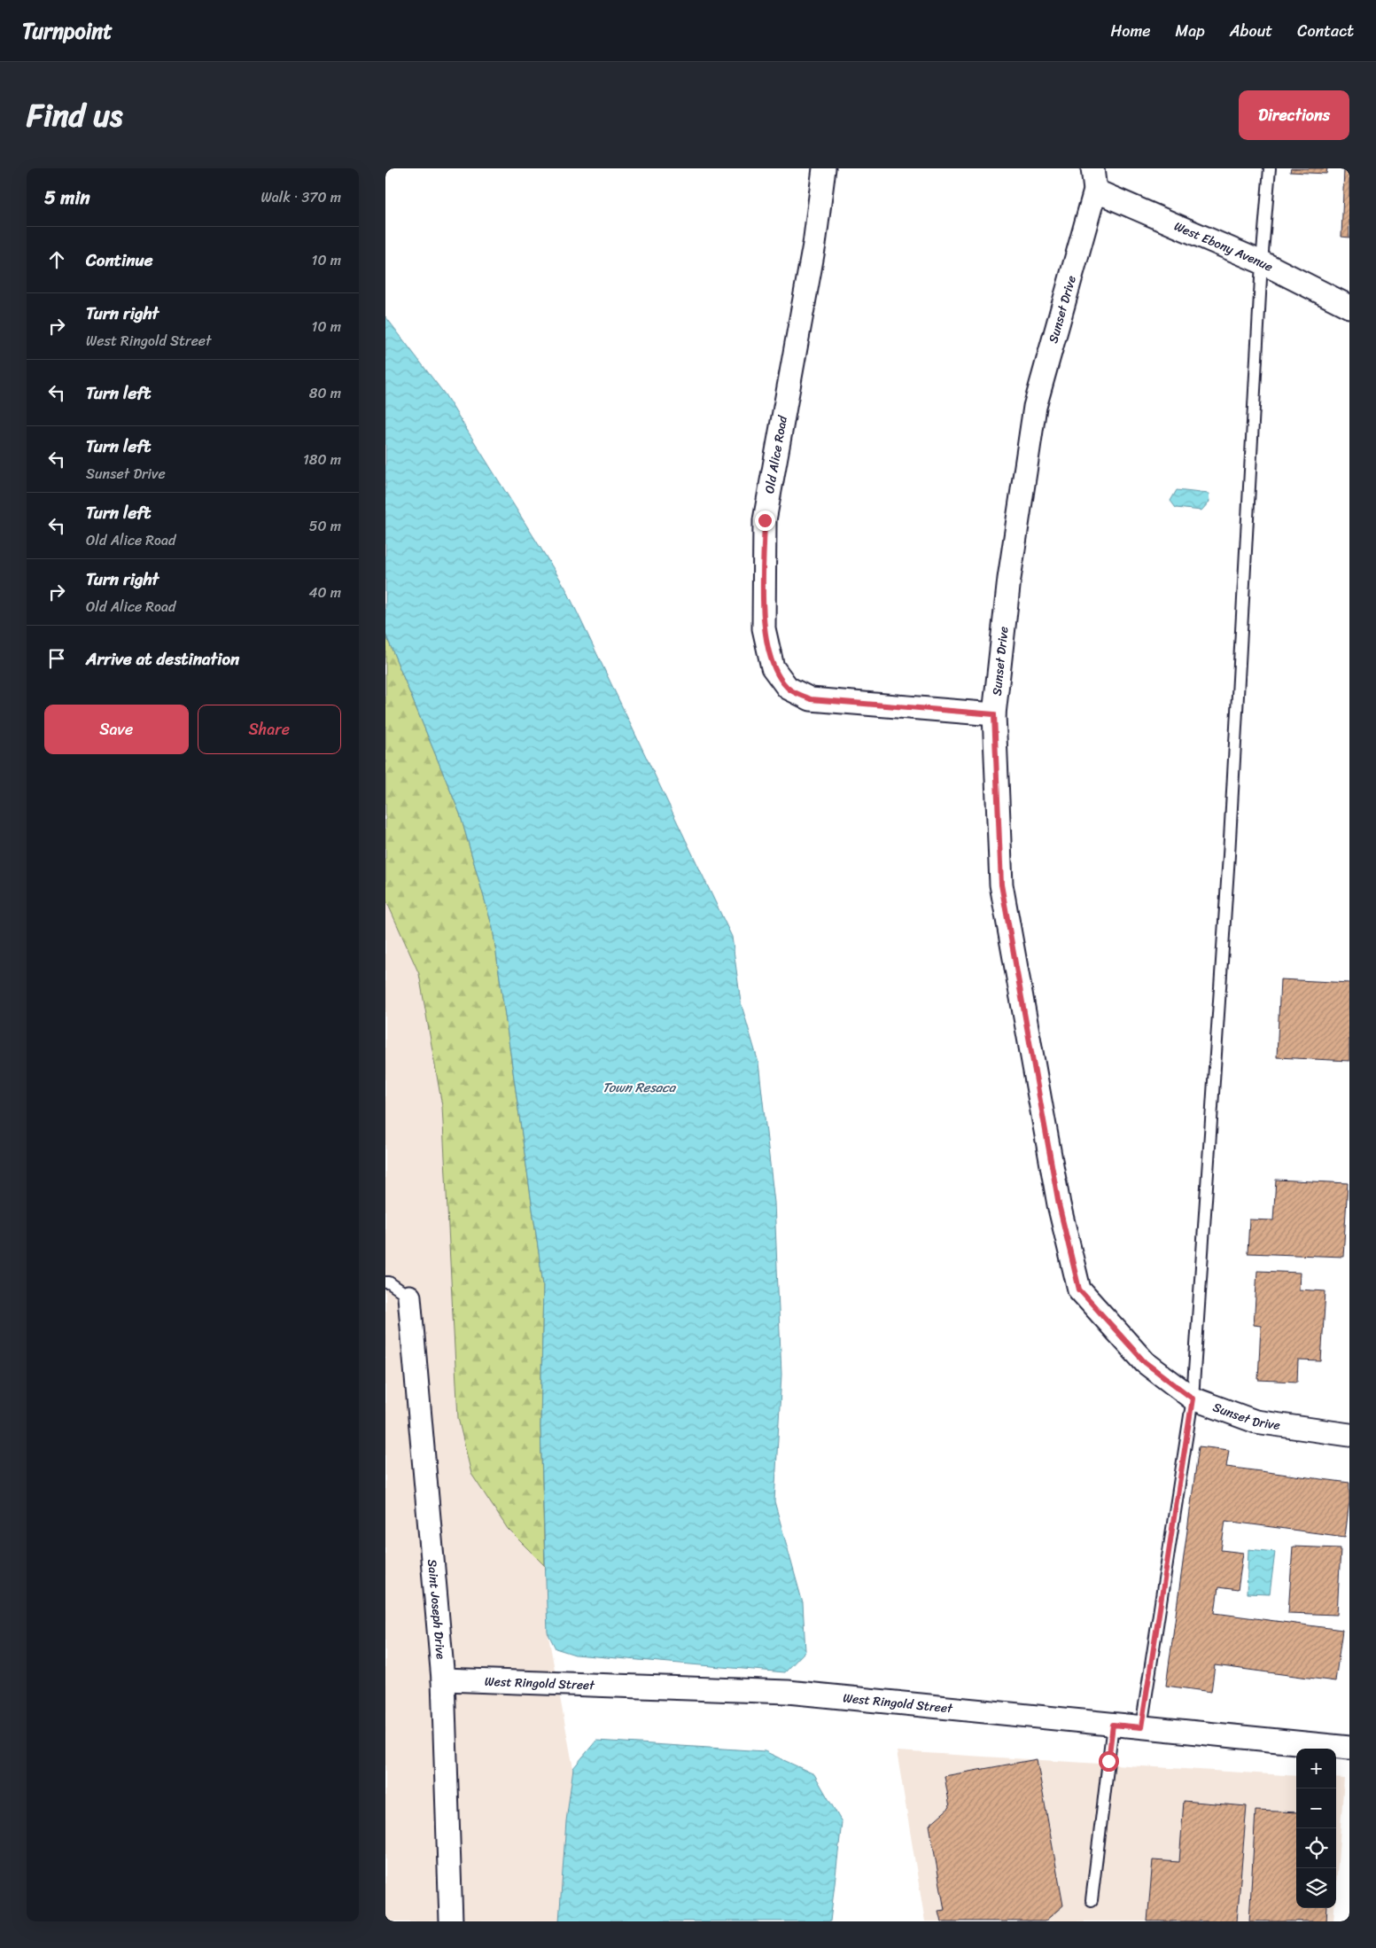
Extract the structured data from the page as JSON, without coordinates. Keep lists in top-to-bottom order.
{
  "streets": {
    "street": [
      "West Ebony Avenue",
      "Sunset Drive",
      "Old Alice Road",
      "Saint Joseph Drive",
      "West Ringold Street"
    ]
  },
  "crossings": [
    ["West Ebony Avenue", "Sunset Drive"],
    ["Sunset Drive", "Old Alice Road"],
    ["Saint Joseph Drive", "West Ringold Street"]
  ],
  "water": ["Town Resaca"],
  "page": {
    "header": "Turnpoint",
    "nav": [
      "Home",
      "Map",
      "About",
      "Contact"
    ],
    "title": "Find us",
    "buttons": [
      "Directions",
      ["Save", "Share"]
    ],
    "heading": ["5 min", "Walk · 370 m"],
    "list": [
      ["Continue", "10 m"],
      ["Turn right", "West Ringold Street", "10 m"],
      ["Turn left", "80 m"],
      ["Turn left", "Sunset Drive", "180 m"],
      ["Turn left", "Old Alice Road", "50 m"],
      ["Turn right", "Old Alice Road", "40 m"],
      "Arrive at destination"
    ],
    "map_buttons": ["+", "−"]
  }
}
